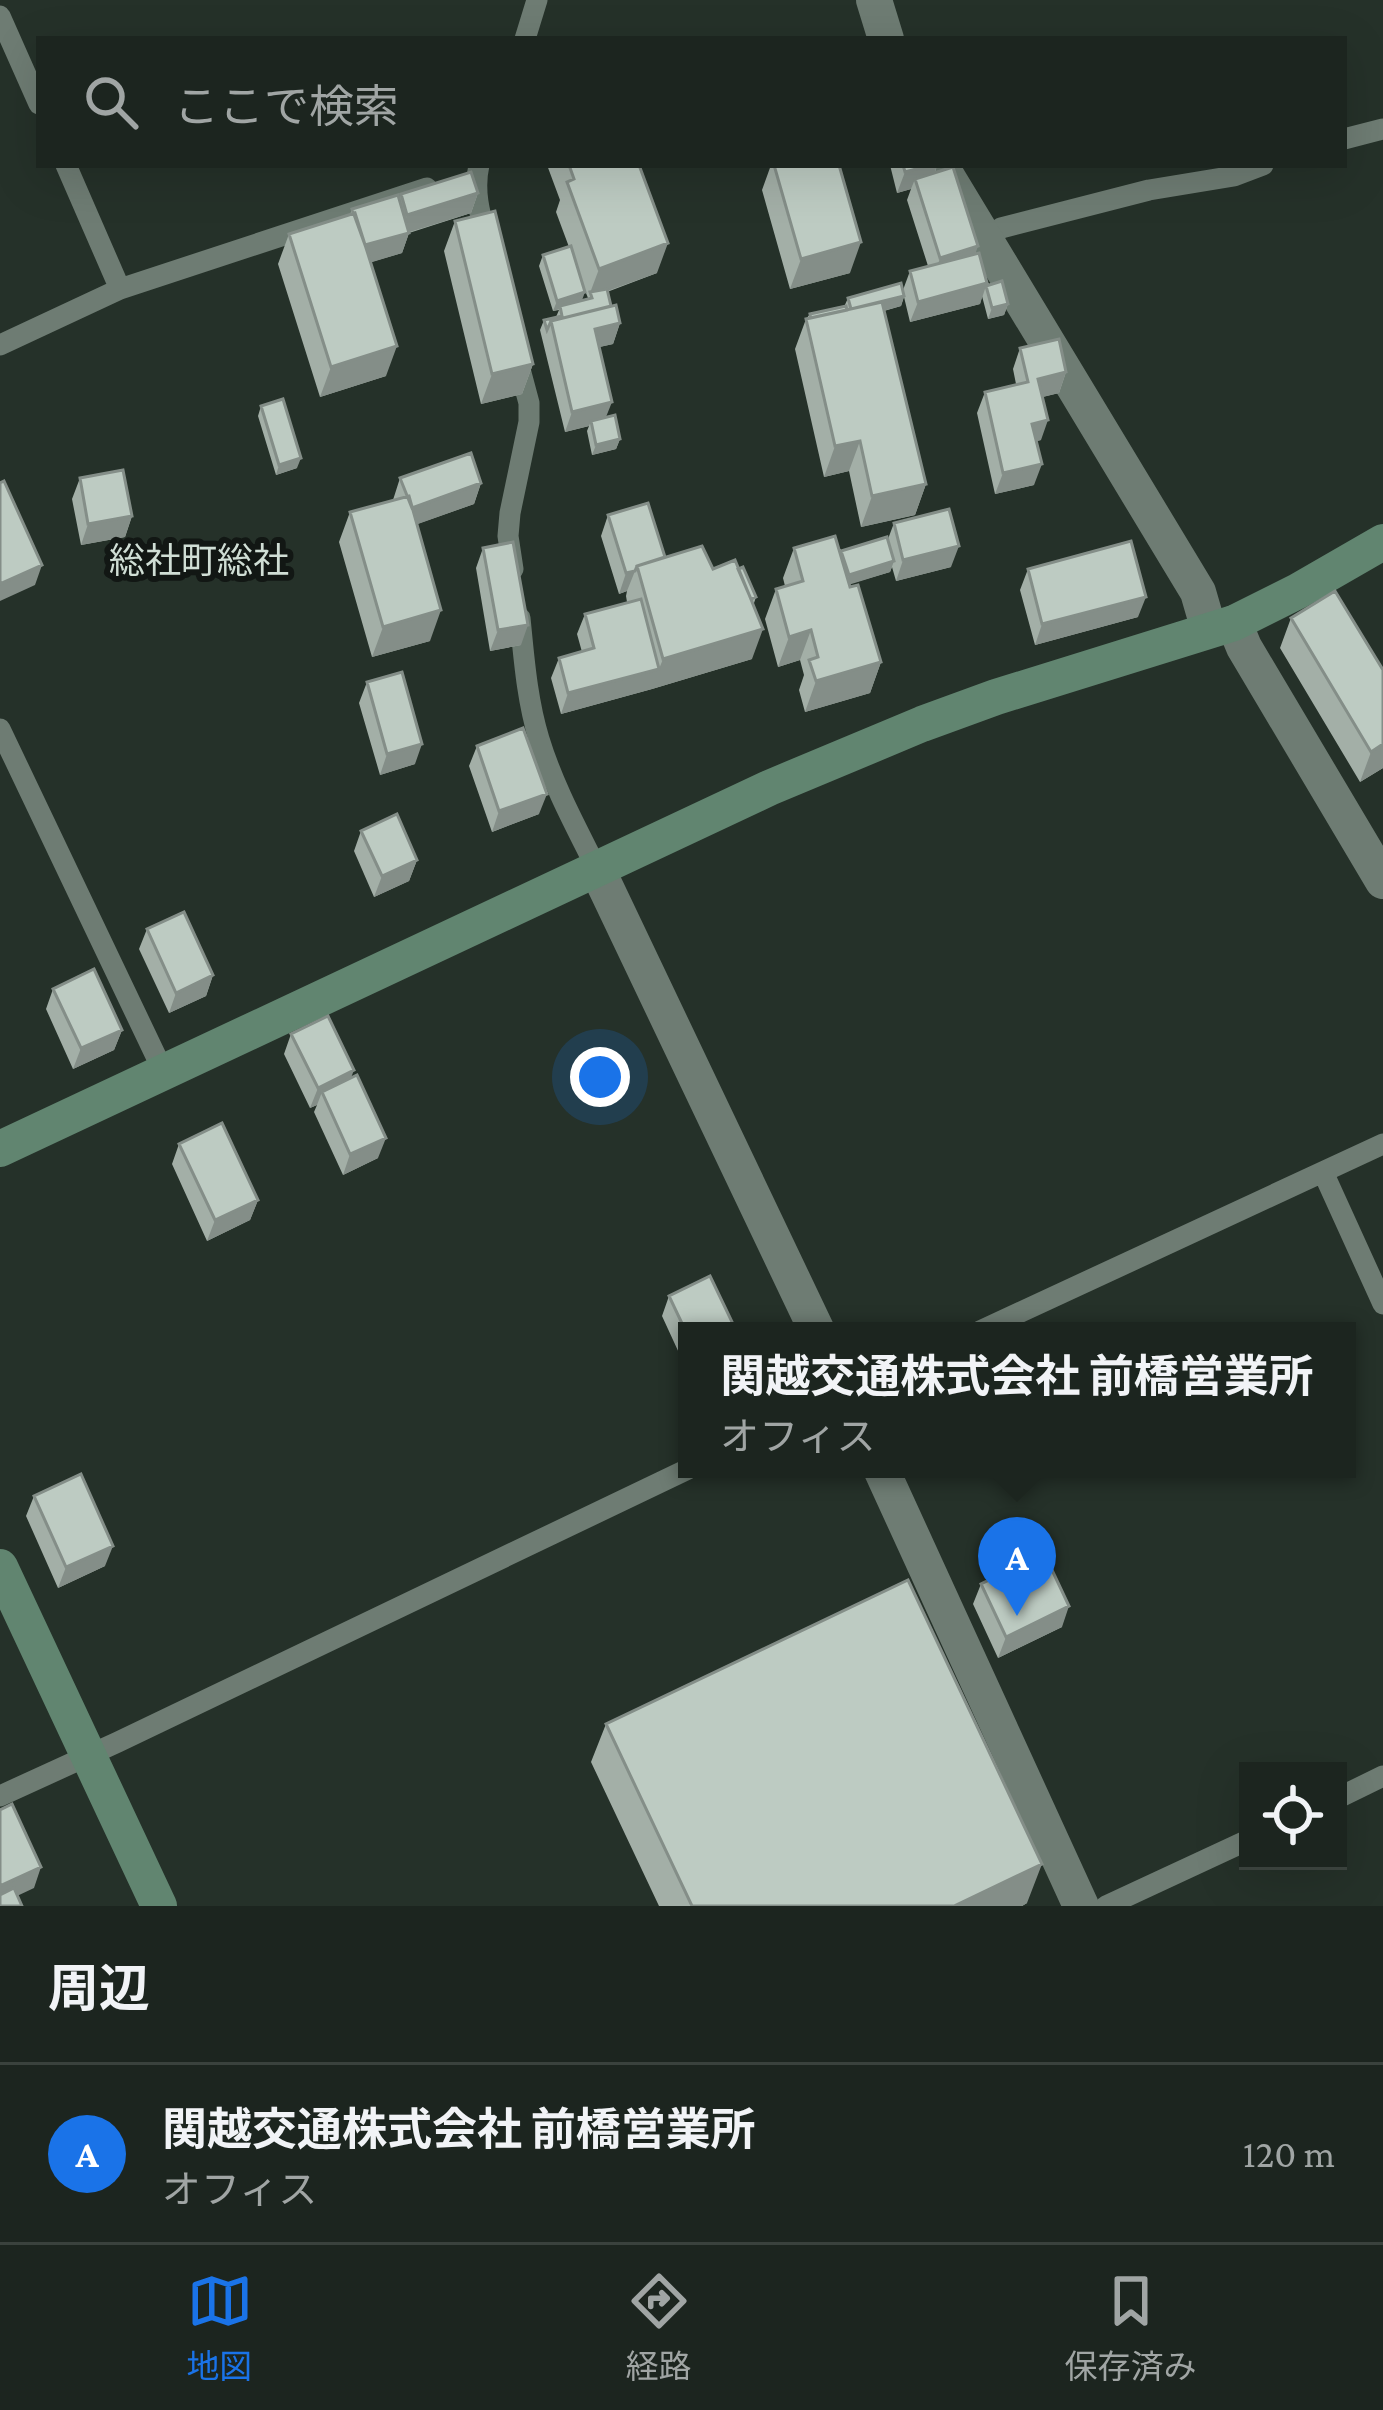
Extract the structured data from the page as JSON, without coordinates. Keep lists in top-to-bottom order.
{
  "districts": ["総社町総社"],
  "page": {
    "search": "ここで検索",
    "popup": ["関越交通株式会社 前橋営業所", "オフィス"],
    "pins": "A",
    "heading": "周辺",
    "list": [
      {
        "mark": "A",
        "name": "関越交通株式会社 前橋営業所",
        "note": "オフィス",
        "value": "120 m"
      }
    ],
    "nav": ["地図", "経路", "保存済み"]
  }
}
